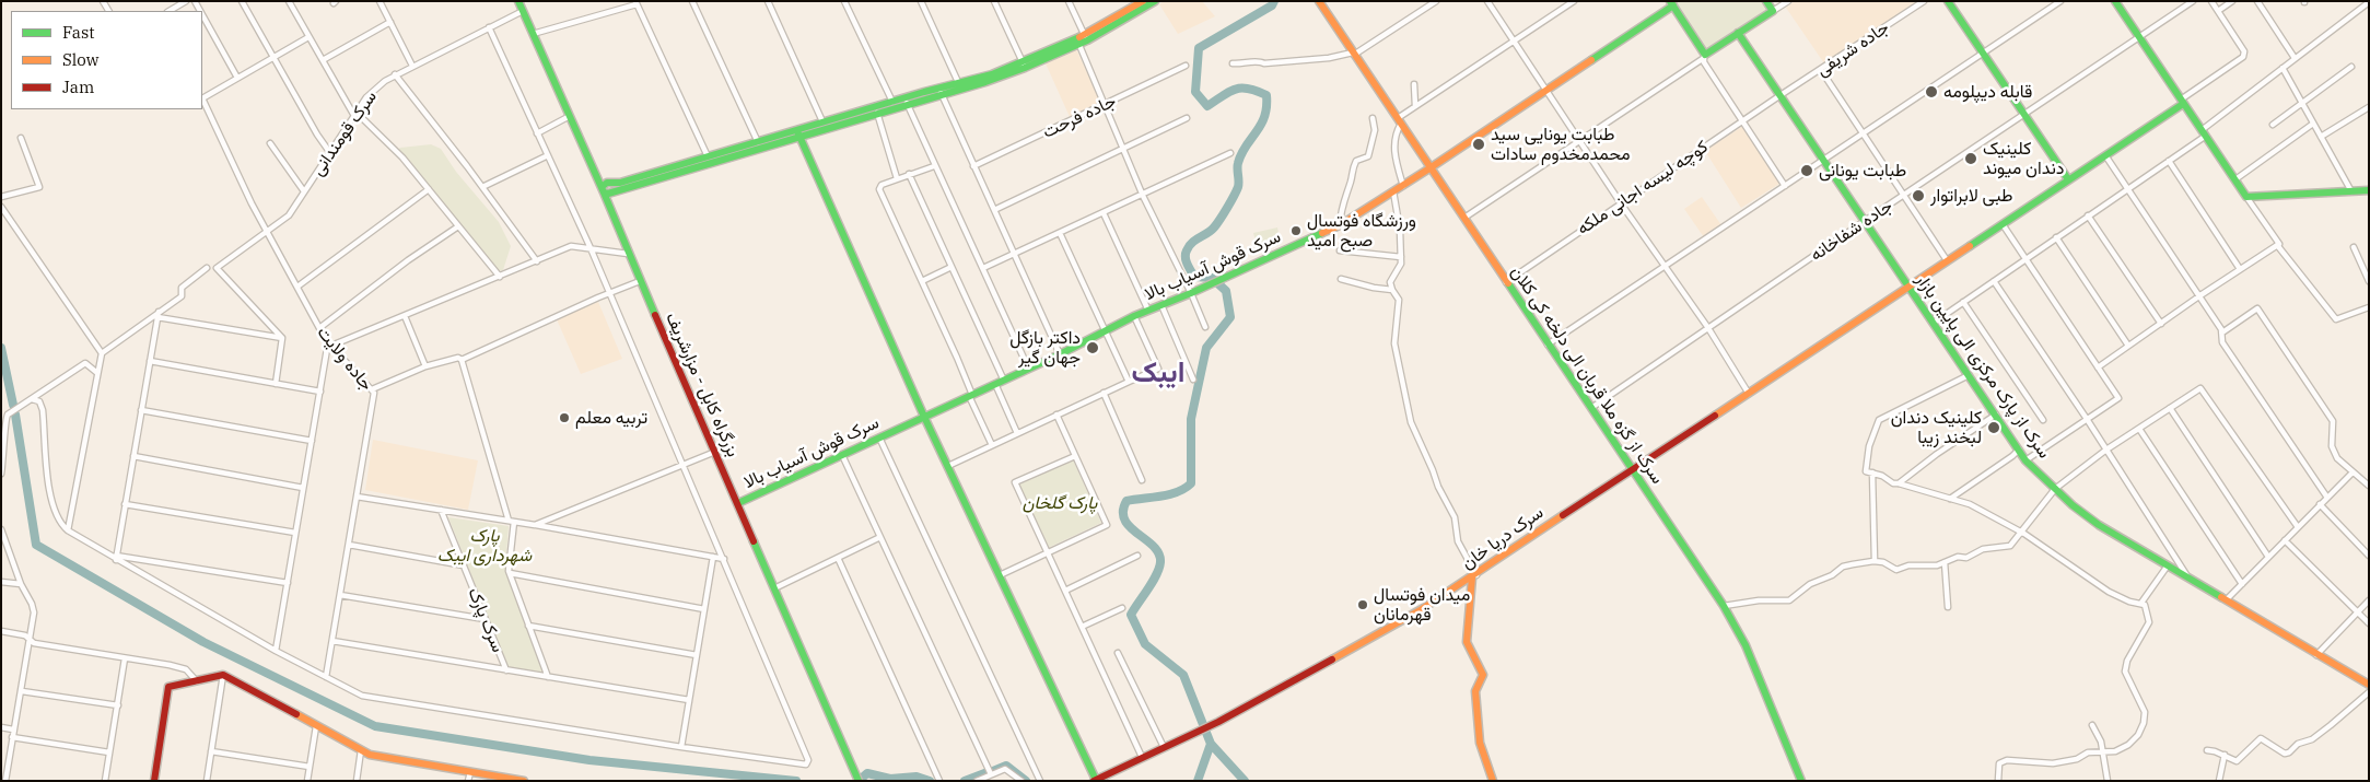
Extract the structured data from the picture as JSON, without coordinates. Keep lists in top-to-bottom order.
{
  "streets": {
    "main road": [
      "سرک قوش آسیاب بالا",
      "سرک از پارک مرکزی الی پایین بازار",
      "سرک از گزه ملا قربان الی دلخه کی کلان",
      "بزرگراه کابل - مزارشریف",
      "سرک دریا خان"
    ],
    "street": [
      "جاده شریفی",
      "جاده فرحت",
      "سرک قومندانی",
      "کوچه لیسه اجانی ملکه",
      "جاده شفاخانه",
      "جاده ولایت",
      "سرک پارک"
    ]
  },
  "crossings": [
    ["جاده شریفی", "کوچه لیسه اجانی ملکه"],
    ["جاده شریفی", "سرک از پارک مرکزی الی پایین بازار"],
    ["سرک قومندانی", "جاده ولایت"],
    ["سرک قومندانی", "بزرگراه کابل - مزارشریف"],
    ["کوچه لیسه اجانی ملکه", "سرک از پارک مرکزی الی پایین بازار"],
    ["کوچه لیسه اجانی ملکه", "سرک از گزه ملا قربان الی دلخه کی کلان"],
    ["جاده شفاخانه", "سرک از پارک مرکزی الی پایین بازار"],
    ["جاده شفاخانه", "سرک از گزه ملا قربان الی دلخه کی کلان"],
    ["سرک قوش آسیاب بالا", "سرک از گزه ملا قربان الی دلخه کی کلان"],
    ["سرک قوش آسیاب بالا", "بزرگراه کابل - مزارشریف"],
    ["سرک از پارک مرکزی الی پایین بازار", "سرک دریا خان"],
    ["سرک از گزه ملا قربان الی دلخه کی کلان", "سرک دریا خان"]
  ],
  "districts": ["ایبک"],
  "parks": ["پارک گلخان", "پارک شهرداری ایبک"],
  "places": [
    "قابله دیپلومه",
    "طبابت یونایی سید محمدمخدوم سادات",
    "کلینیک دندان میوند",
    "طبابت یونانی",
    "طبی لابراتوار",
    "ورزشگاه فوتسال صبح امید",
    "داکتر بازگل جهان گیر",
    "تربیه معلم",
    "کلینیک دندان لبخند زیبا",
    "میدان فوتسال قهرمانان"
  ],
  "legend": ["Fast", "Slow", "Jam"]
}
